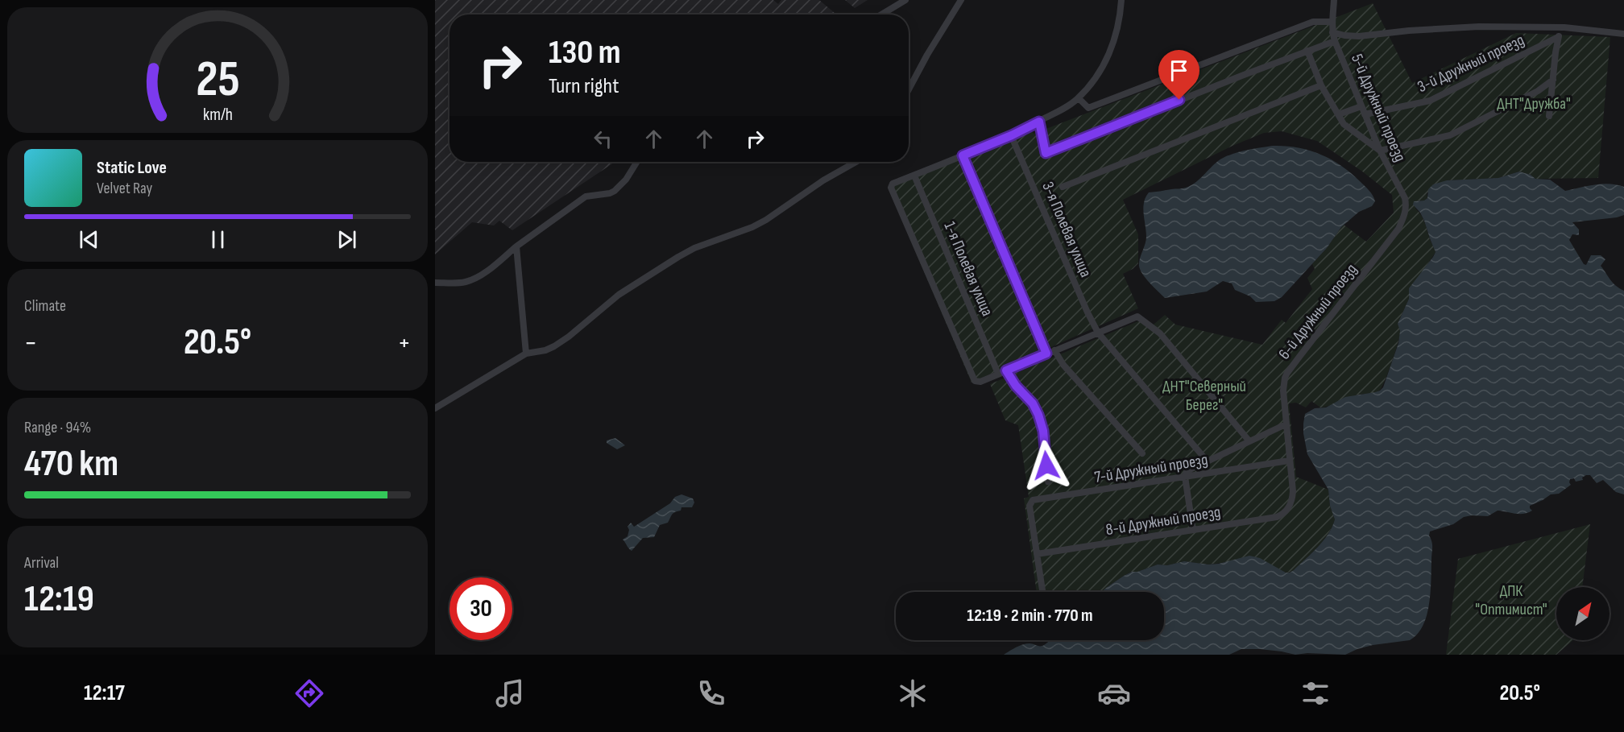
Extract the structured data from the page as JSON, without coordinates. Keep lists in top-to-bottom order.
{
  "streets": {
    "street": [
      "3-й Дружный проезд",
      "5-й Дружный проезд",
      "3-я Полевая улица",
      "1-я Полевая улица",
      "6-й Дружный проезд",
      "7-й Дружный проезд",
      "8-й Дружный проезд"
    ]
  },
  "crossings": [
    ["3-й Дружный проезд", "5-й Дружный проезд"],
    ["5-й Дружный проезд", "6-й Дружный проезд"],
    ["6-й Дружный проезд", "7-й Дружный проезд"],
    ["6-й Дружный проезд", "8-й Дружный проезд"],
    ["7-й Дружный проезд", "8-й Дружный проезд"]
  ],
  "parks": ["ДНТ\"Дружба\"", "ДНТ\"Северный Берег\"", "ДПК \"Оптимист\""],
  "north": "top right",
  "page": {
    "turn": ["130 m", "Turn right"],
    "song": ["Static Love", "Velvet Ray"],
    "tile": [
      "Climate",
      ["Range · 94%", "470 km"],
      ["Arrival", "12:19"]
    ],
    "heat": ["−", "20.5°", "+"],
    "limit": "30",
    "trip": "12:19 · 2 min · 770 m",
    "tabs": ["12:17", "20.5°"],
    "gauge": ["25", "km/h"]
  }
}
